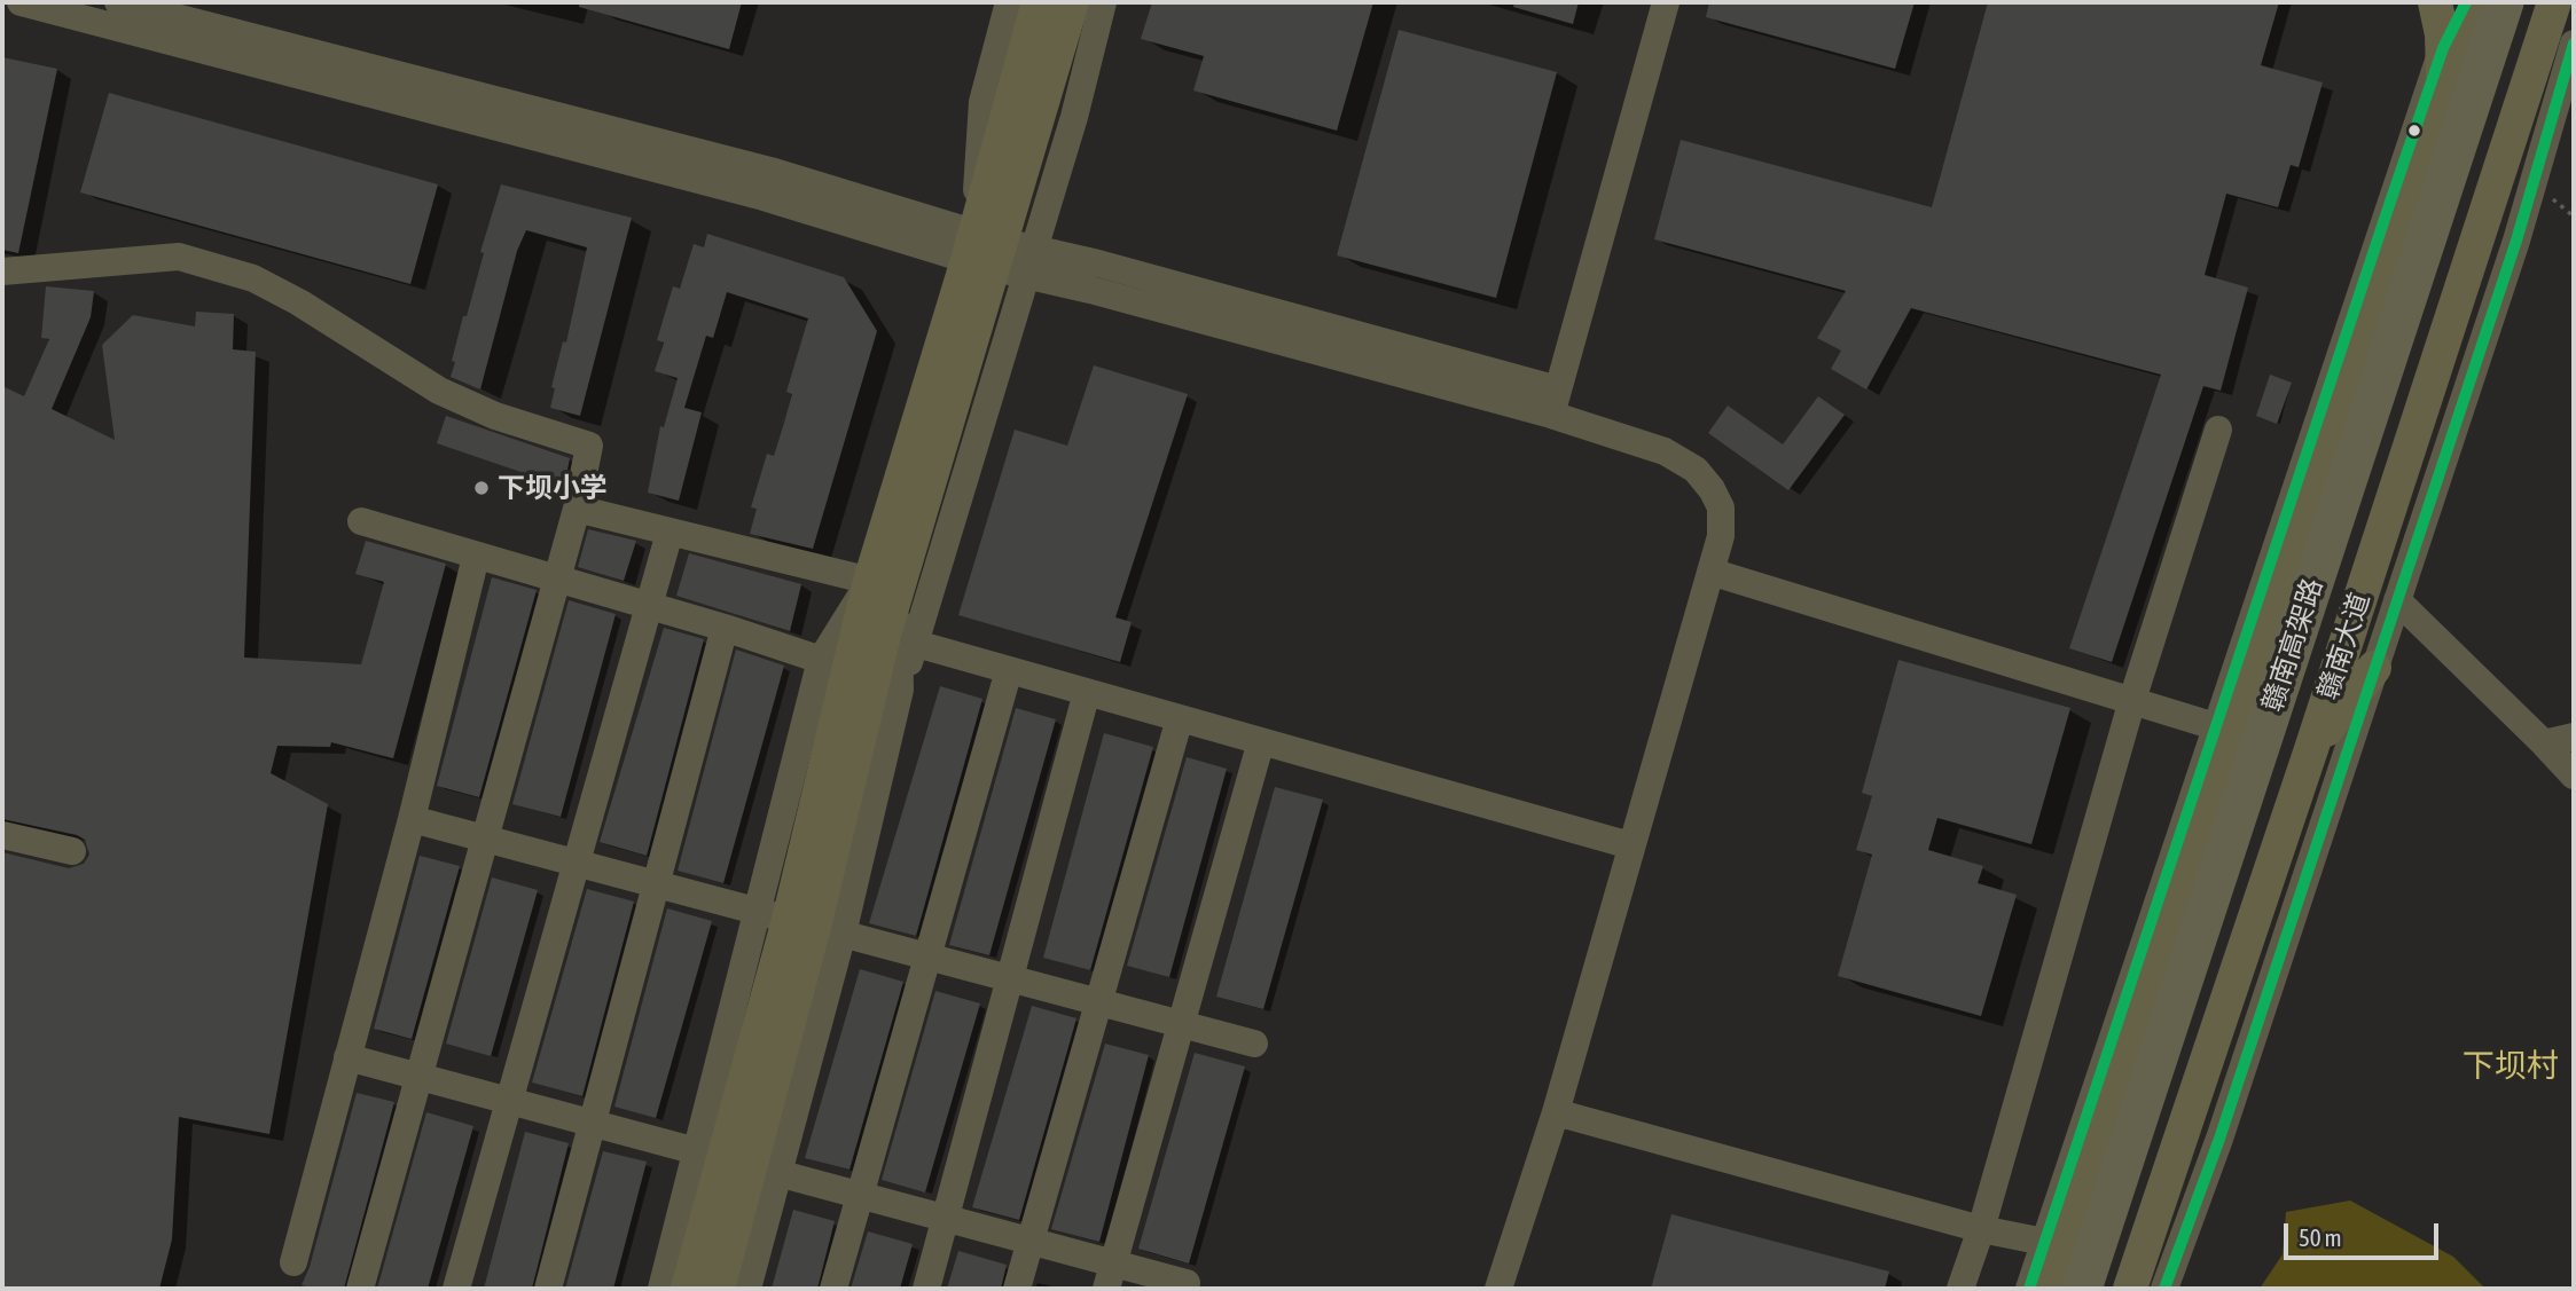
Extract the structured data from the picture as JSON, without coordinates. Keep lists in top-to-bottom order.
{
  "streets": {
    "highway": ["赣南高架路"],
    "main road": ["赣南大道"]
  },
  "districts": ["下坝村"],
  "places": ["下坝小学"],
  "scale_bar": "50 m"
}
